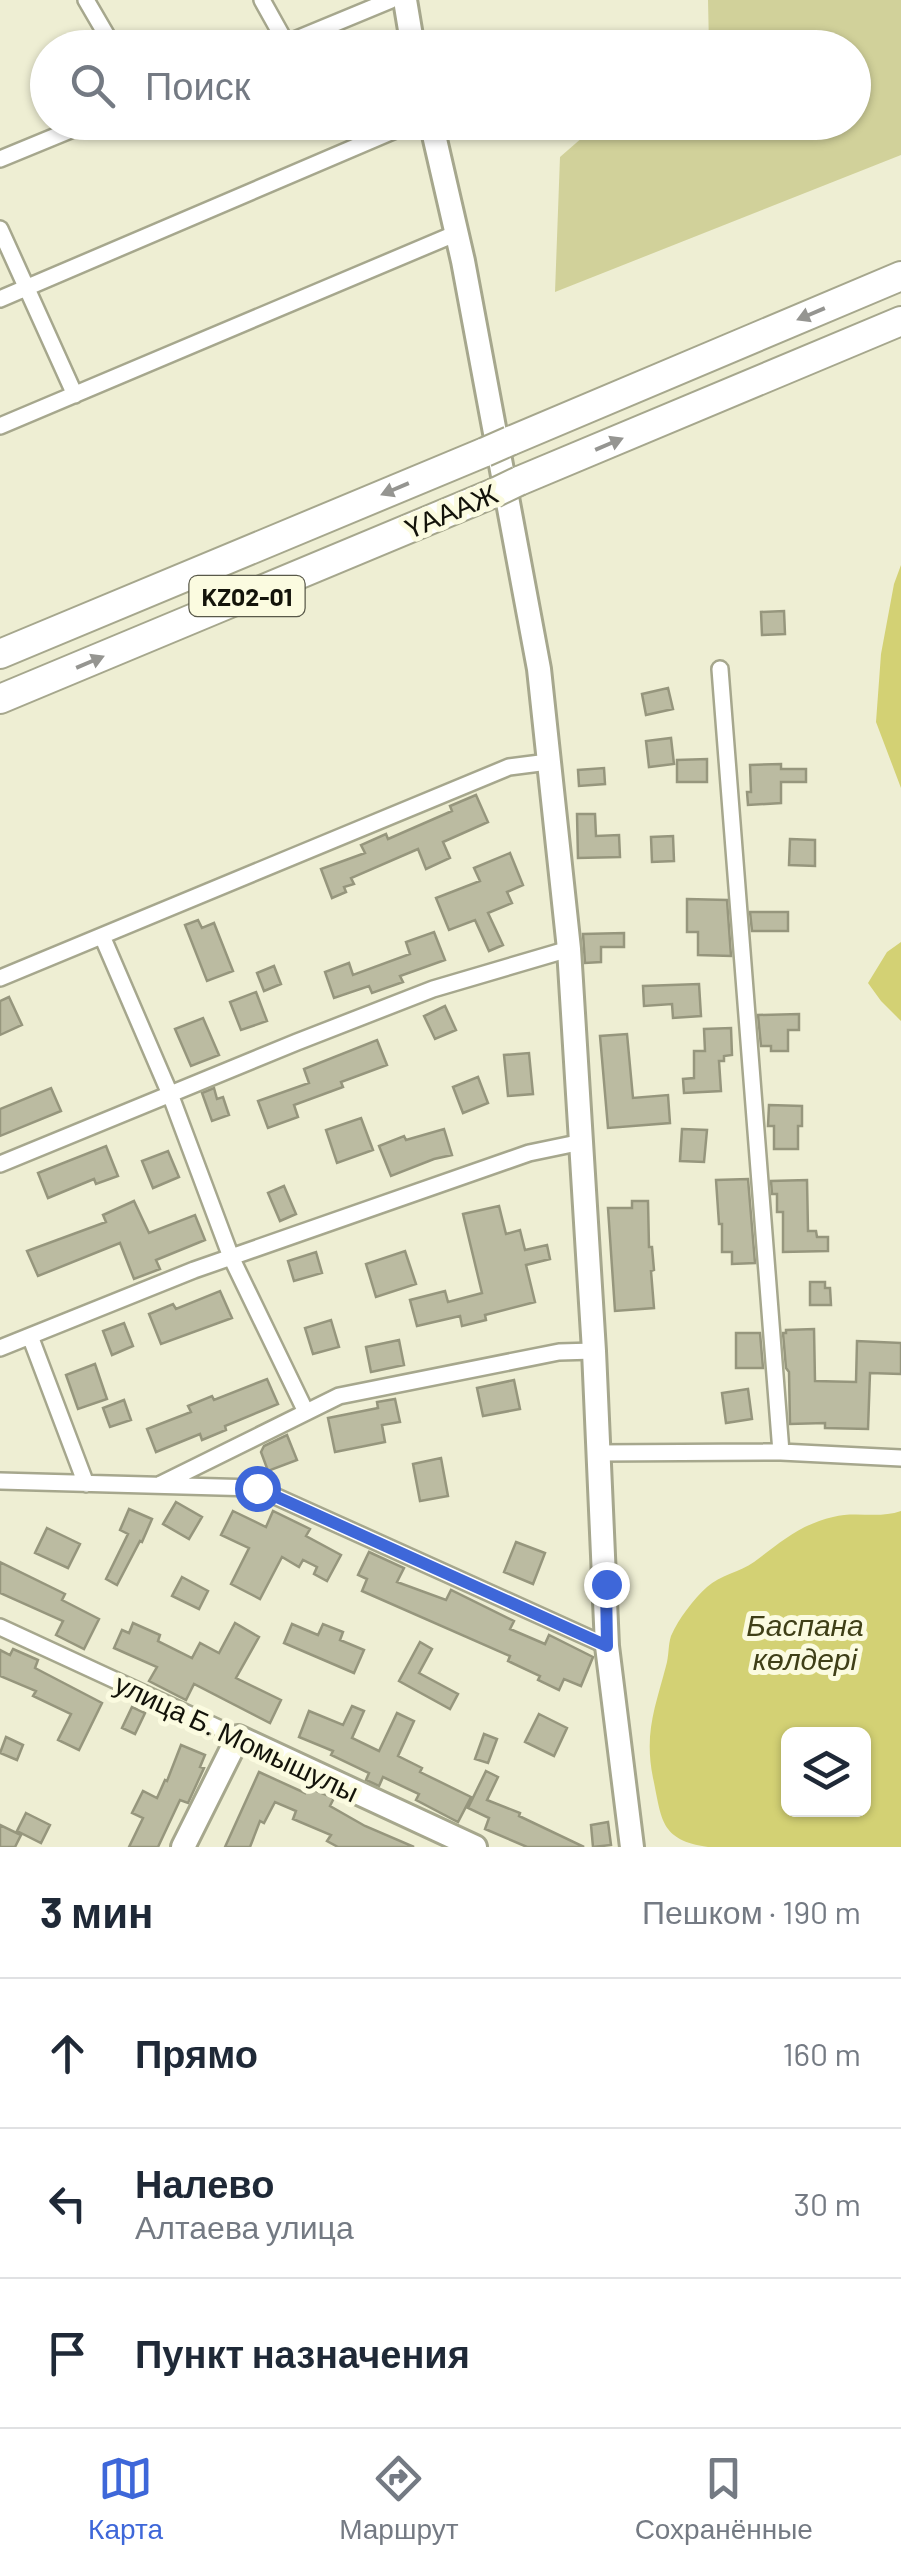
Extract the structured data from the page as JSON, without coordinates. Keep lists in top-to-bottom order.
{
  "streets": {
    "highway": ["ҮАААЖ", "KZ02-01"],
    "main road": ["улица Б. Момышулы"]
  },
  "water": ["Баспана көлдері"],
  "page": {
    "search": "Поиск",
    "heading": ["3 мин", "Пешком · 190 m"],
    "list": [
      ["Прямо", "160 m"],
      ["Налево", "Алтаева улица", "30 m"],
      "Пункт назначения"
    ],
    "nav": ["Карта", "Маршрут", "Сохранённые"]
  }
}
